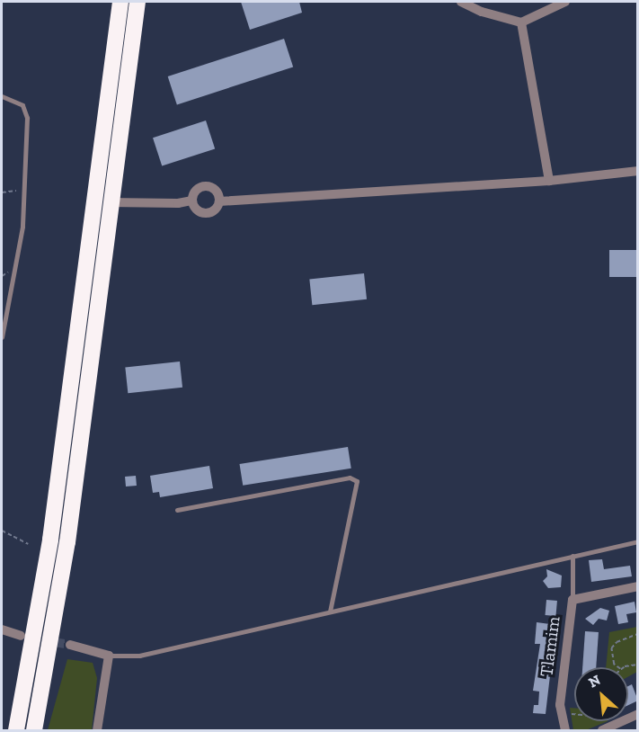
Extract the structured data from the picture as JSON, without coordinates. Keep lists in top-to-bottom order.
{
  "streets": {
    "street": ["Tlamim"]
  },
  "north": "top left"
}
